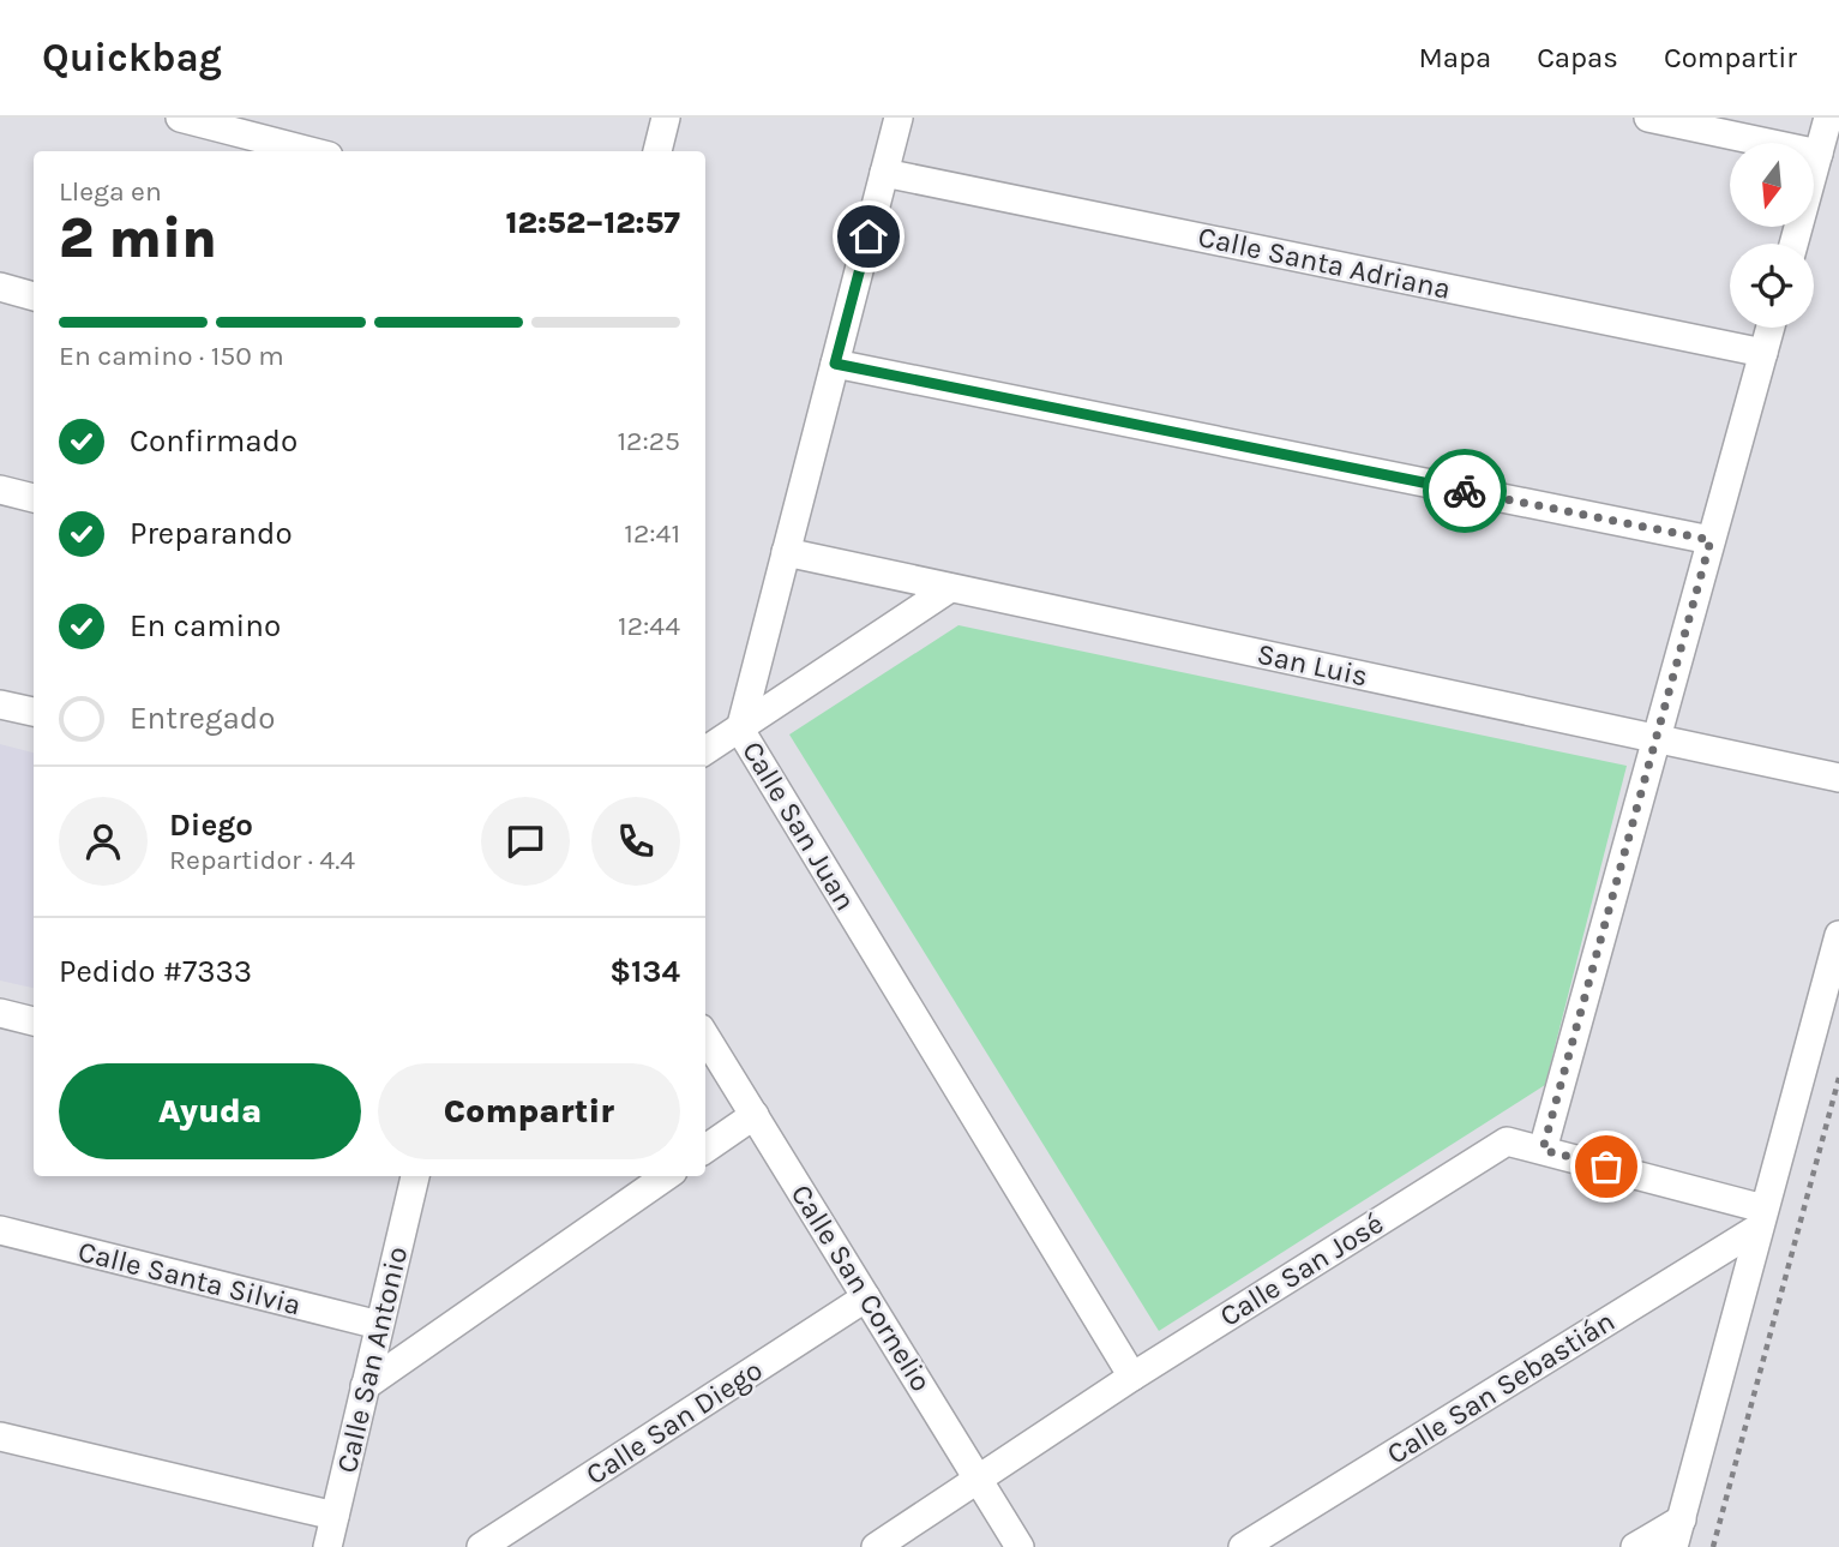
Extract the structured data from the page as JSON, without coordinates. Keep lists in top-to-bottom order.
{
  "streets": {
    "street": [
      "Calle Santa Adriana",
      "San Luis",
      "Calle San Juan",
      "Calle San José",
      "Calle Santa Silvia",
      "Calle San Cornelio",
      "Calle San Antonio",
      "Calle San Sebastián",
      "Calle San Diego"
    ]
  },
  "crossings": [
    ["Calle Santa Adriana", "Calle San Juan"],
    ["San Luis", "Calle San Juan"],
    ["Calle San Juan", "Calle San José"],
    ["Calle San José", "Calle San Cornelio"],
    ["Calle San José", "Calle San Sebastián"],
    ["Calle Santa Silvia", "Calle San Antonio"],
    ["Calle San Cornelio", "Calle San Diego"]
  ],
  "north": "bottom",
  "page": {
    "header": "Quickbag",
    "nav": ["Mapa", "Capas", "Compartir"],
    "heading": ["2 min", "Llega en", "12:52–12:57"],
    "panel": [
      "Diego",
      "Repartidor · 4.4",
      "Pedido #7333",
      "$134"
    ],
    "bar": "En camino · 150 m",
    "list": [
      ["Confirmado", "12:25"],
      ["Preparando", "12:41"],
      ["En camino", "12:44"],
      "Entregado"
    ],
    "buttons": ["Ayuda", "Compartir"]
  }
}
